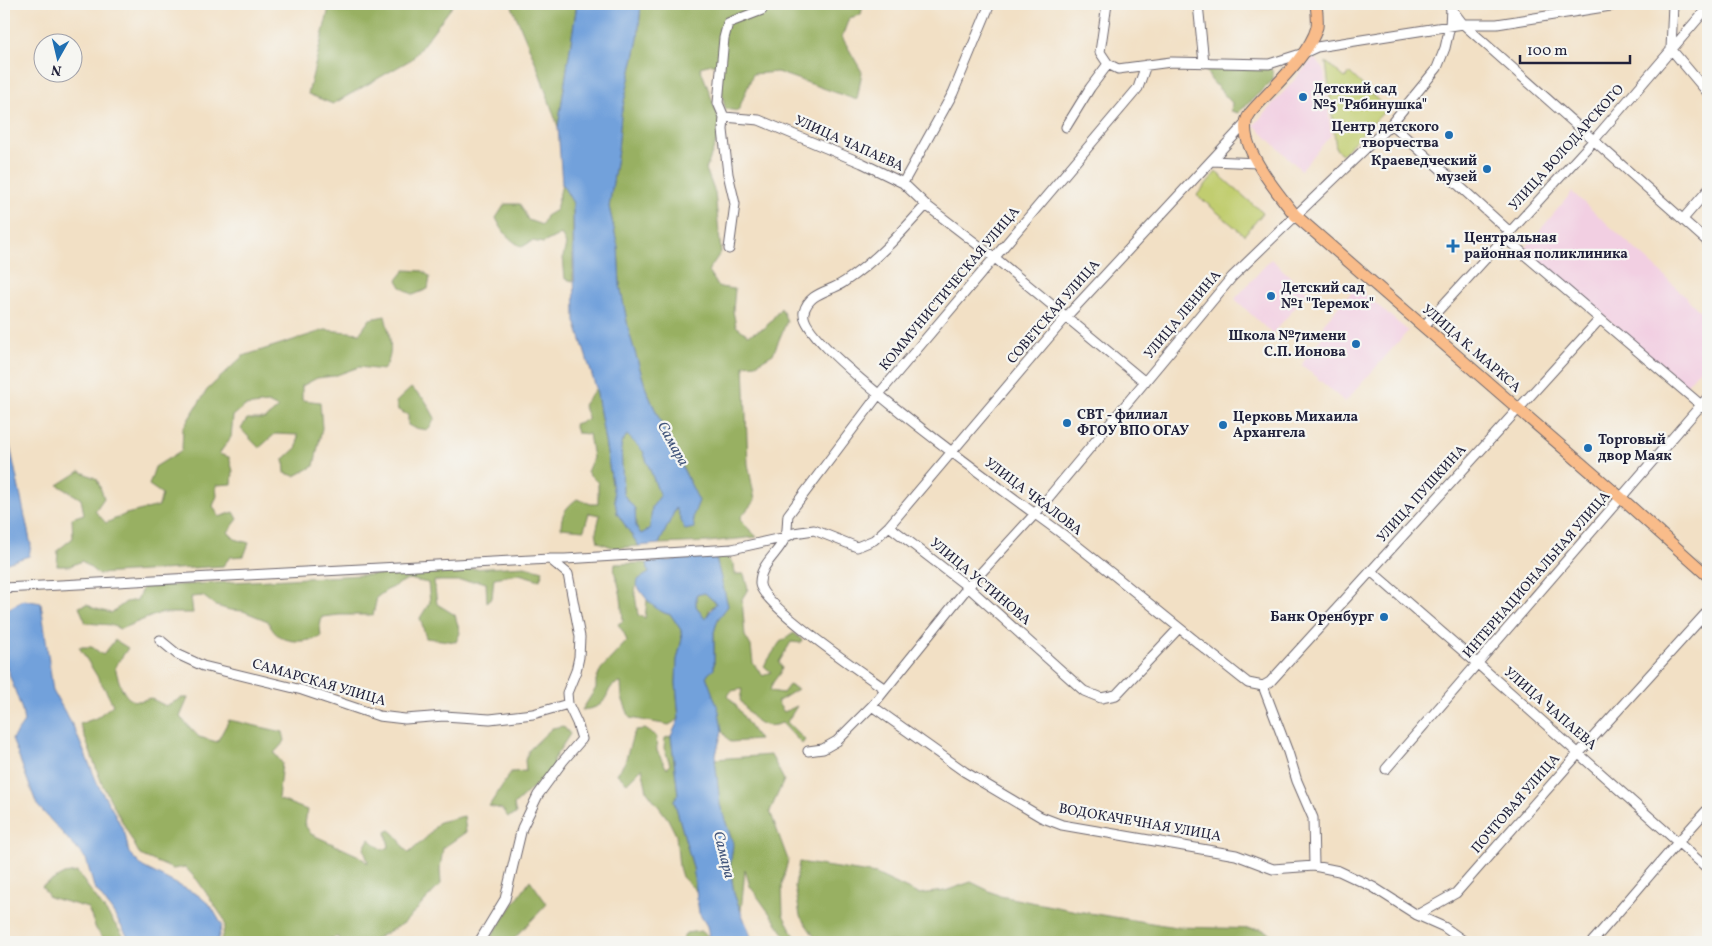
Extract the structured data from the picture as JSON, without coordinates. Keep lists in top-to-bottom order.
{
  "streets": {
    "main road": ["УЛИЦА К. МАРКСА"],
    "street": [
      "УЛИЦА ЧАПАЕВА",
      "УЛИЦА ВОЛОДАРСКОГО",
      "КОММУНИСТИЧЕСКАЯ УЛИЦА",
      "СОВЕТСКАЯ УЛИЦА",
      "УЛИЦА ЛЕНИНА",
      "УЛИЦА ПУШКИНА",
      "УЛИЦА ЧКАЛОВА",
      "ИНТЕРНАЦИОНАЛЬНАЯ УЛИЦА",
      "УЛИЦА УСТИНОВА",
      "САМАРСКАЯ УЛИЦА",
      "ПОЧТОВАЯ УЛИЦА",
      "ВОДОКАЧЕЧНАЯ УЛИЦА"
    ]
  },
  "crossings": [
    ["УЛИЦА ЧАПАЕВА", "КОММУНИСТИЧЕСКАЯ УЛИЦА"],
    ["УЛИЦА ЧАПАЕВА", "СОВЕТСКАЯ УЛИЦА"],
    ["УЛИЦА ЧАПАЕВА", "УЛИЦА ЛЕНИНА"],
    ["УЛИЦА ЧАПАЕВА", "УЛИЦА ПУШКИНА"],
    ["УЛИЦА ЧАПАЕВА", "УЛИЦА ЧКАЛОВА"],
    ["УЛИЦА ЧАПАЕВА", "ИНТЕРНАЦИОНАЛЬНАЯ УЛИЦА"],
    ["УЛИЦА ЧАПАЕВА", "ПОЧТОВАЯ УЛИЦА"],
    ["УЛИЦА ВОЛОДАРСКОГО", "УЛИЦА К. МАРКСА"],
    ["КОММУНИСТИЧЕСКАЯ УЛИЦА", "УЛИЦА ЧКАЛОВА"],
    ["СОВЕТСКАЯ УЛИЦА", "УЛИЦА К. МАРКСА"],
    ["СОВЕТСКАЯ УЛИЦА", "УЛИЦА ЧКАЛОВА"],
    ["СОВЕТСКАЯ УЛИЦА", "УЛИЦА УСТИНОВА"],
    ["УЛИЦА ЛЕНИНА", "УЛИЦА К. МАРКСА"],
    ["УЛИЦА ЛЕНИНА", "УЛИЦА ЧКАЛОВА"],
    ["УЛИЦА ЛЕНИНА", "УЛИЦА УСТИНОВА"],
    ["УЛИЦА ЛЕНИНА", "ВОДОКАЧЕЧНАЯ УЛИЦА"],
    ["УЛИЦА К. МАРКСА", "УЛИЦА ПУШКИНА"],
    ["УЛИЦА К. МАРКСА", "ИНТЕРНАЦИОНАЛЬНАЯ УЛИЦА"],
    ["УЛИЦА ПУШКИНА", "УЛИЦА ЧКАЛОВА"],
    ["УЛИЦА ЧКАЛОВА", "УЛИЦА УСТИНОВА"],
    ["ПОЧТОВАЯ УЛИЦА", "ВОДОКАЧЕЧНАЯ УЛИЦА"]
  ],
  "water": ["Самара"],
  "places": {
    "other": [
      "Детский сад №5 \"Рябинушка\"",
      "Центр детского творчества",
      "Краеведческий музей",
      "Детский сад №1 \"Теремок\"",
      "Школа №7имени С.П. Ионова",
      "СВТ - филиал ФГОУ ВПО ОГАУ",
      "Церковь Михаила Архангела",
      "Торговый двор Маяк",
      "Банк Оренбург"
    ],
    "health": ["Центральная районная поликлиника"]
  },
  "scale_bar": "100 m",
  "north": "bottom"
}
